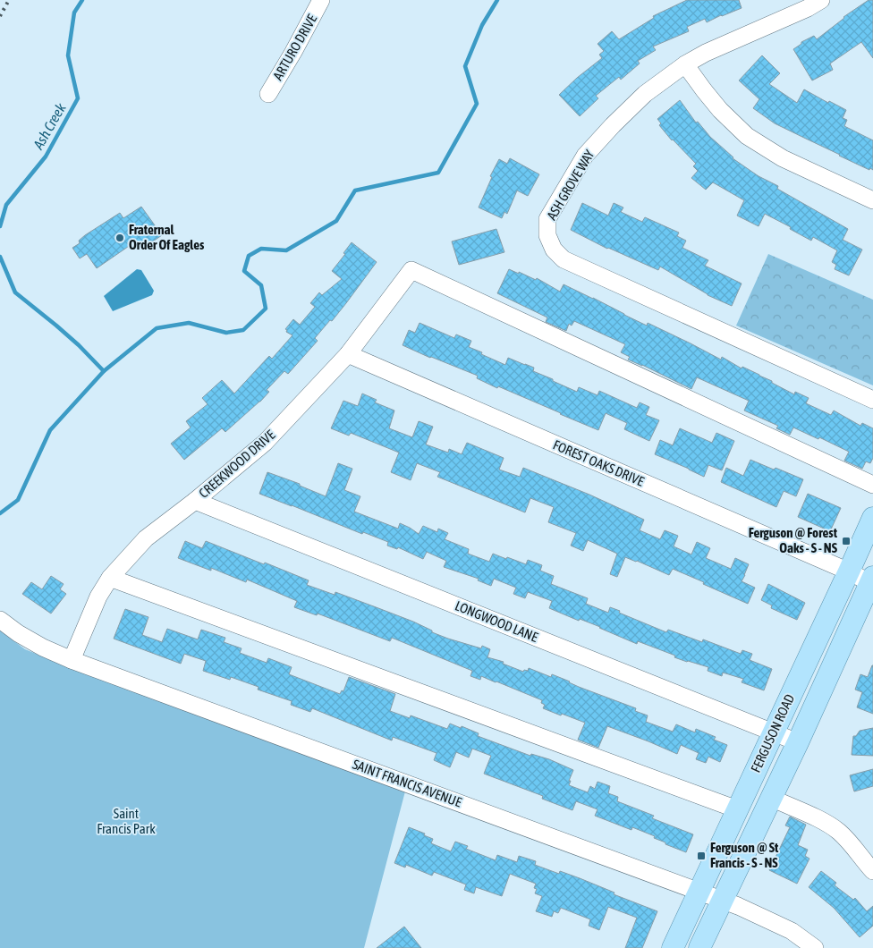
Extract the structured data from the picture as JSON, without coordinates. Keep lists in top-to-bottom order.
{
  "streets": {
    "main road": ["FERGUSON ROAD"],
    "street": [
      "ARTURO DRIVE",
      "ASH GROVE WAY",
      "FOREST OAKS DRIVE",
      "CREEKWOOD DRIVE",
      "LONGWOOD LANE",
      "SAINT FRANCIS AVENUE"
    ]
  },
  "crossings": [
    ["FOREST OAKS DRIVE", "CREEKWOOD DRIVE"],
    ["FOREST OAKS DRIVE", "FERGUSON ROAD"],
    ["CREEKWOOD DRIVE", "LONGWOOD LANE"],
    ["CREEKWOOD DRIVE", "SAINT FRANCIS AVENUE"],
    ["LONGWOOD LANE", "FERGUSON ROAD"],
    ["FERGUSON ROAD", "SAINT FRANCIS AVENUE"]
  ],
  "water": ["Ash Creek"],
  "parks": ["Saint Francis Park"],
  "places": {
    "other": ["Fraternal Order Of Eagles"],
    "transit": ["Ferguson @ Forest Oaks - S - NS", "Ferguson @ St Francis - S - NS"]
  }
}
